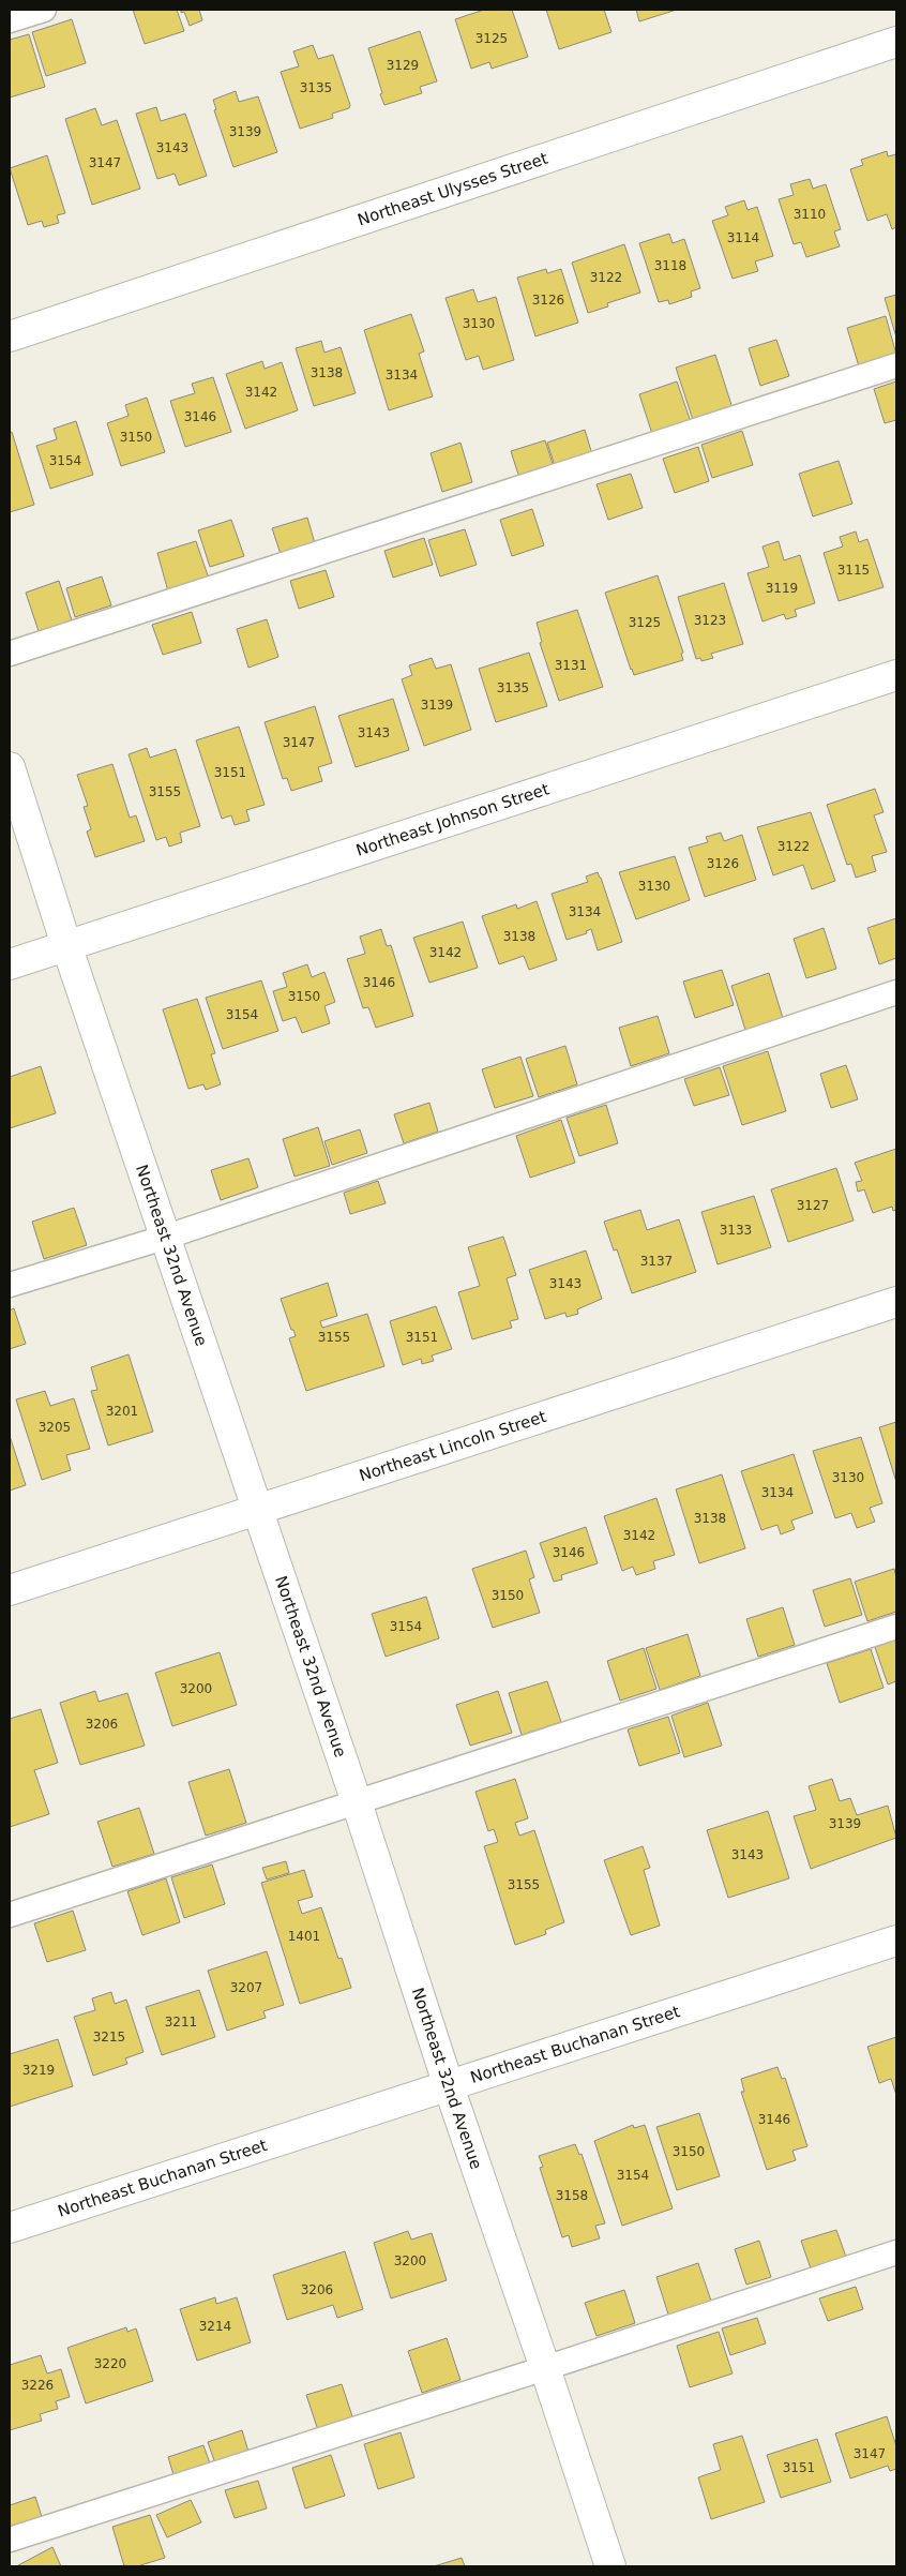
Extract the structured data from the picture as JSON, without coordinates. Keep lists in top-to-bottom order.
{
  "streets": {
    "street": [
      "Northeast Ulysses Street",
      "Northeast Johnson Street",
      "Northeast 32nd Avenue",
      "Northeast Lincoln Street",
      "Northeast Buchanan Street"
    ]
  },
  "crossings": [
    ["Northeast Johnson Street", "Northeast 32nd Avenue"],
    ["Northeast 32nd Avenue", "Northeast Lincoln Street"],
    ["Northeast 32nd Avenue", "Northeast Buchanan Street"]
  ],
  "house_numbers": [
    "3125",
    "3129",
    "3135",
    "3139",
    "3143",
    "3147",
    "3110",
    "3114",
    "3118",
    "3122",
    "3126",
    "3130",
    "3138",
    "3134",
    "3142",
    "3146",
    "3150",
    "3154",
    "3115",
    "3119",
    "3123",
    "3125",
    "3131",
    "3135",
    "3139",
    "3143",
    "3147",
    "3151",
    "3155",
    "3122",
    "3126",
    "3130",
    "3134",
    "3138",
    "3142",
    "3146",
    "3150",
    "3154",
    "3127",
    "3133",
    "3137",
    "3143",
    "3155",
    "3151",
    "3201",
    "3205",
    "3130",
    "3134",
    "3138",
    "3142",
    "3146",
    "3150",
    "3154",
    "3200",
    "3206",
    "3139",
    "3143",
    "3155",
    "1401",
    "3207",
    "3211",
    "3215",
    "3219",
    "3146",
    "3150",
    "3154",
    "3158",
    "3200",
    "3206",
    "3214",
    "3220",
    "3226",
    "3147",
    "3151"
  ]
}
